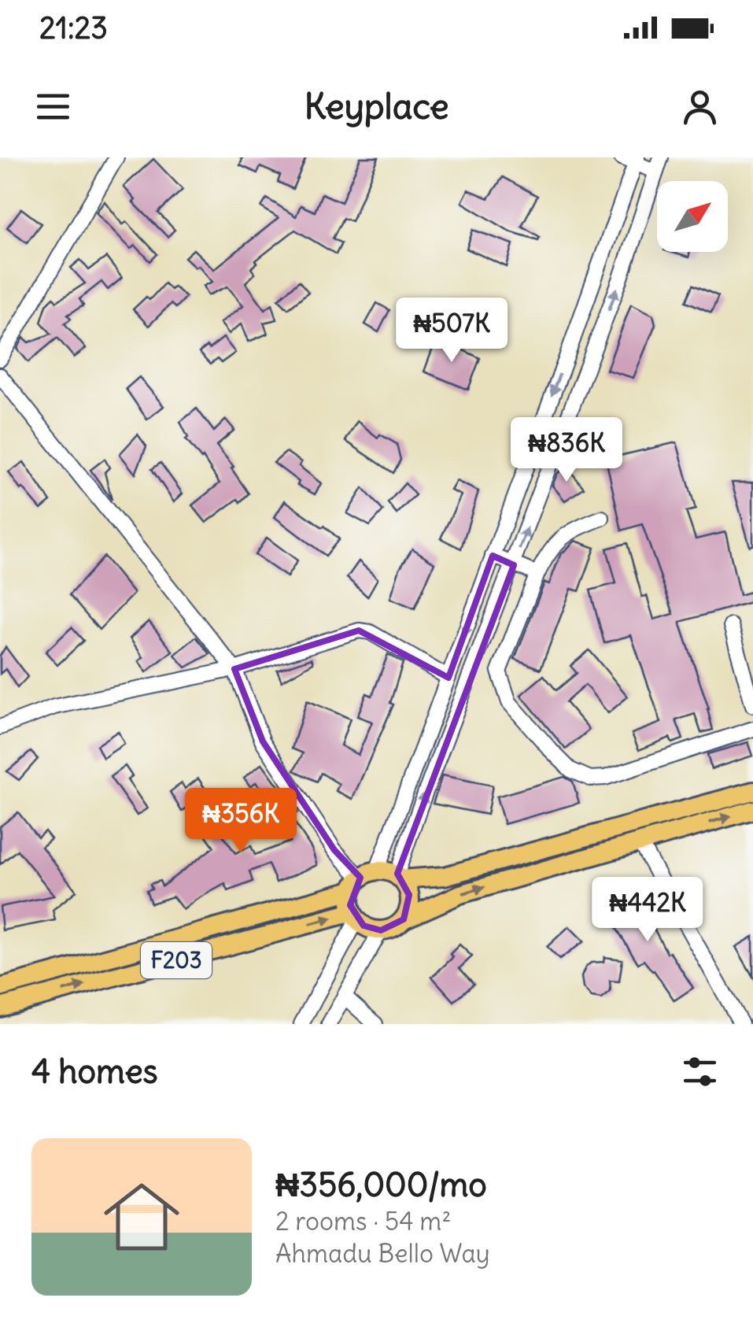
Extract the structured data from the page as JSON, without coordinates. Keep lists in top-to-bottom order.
{
  "streets": {
    "main road": ["F203"]
  },
  "north": "top right",
  "page": {
    "status": "21:23",
    "header": "Keyplace",
    "price": [
      "₦507K",
      "₦836K",
      "₦356K",
      "₦442K"
    ],
    "heading": "4 homes",
    "list": [
      {
        "name": "₦356,000/mo",
        "note": "2 rooms · 54 m² · Ahmadu Bello Way"
      }
    ]
  }
}
